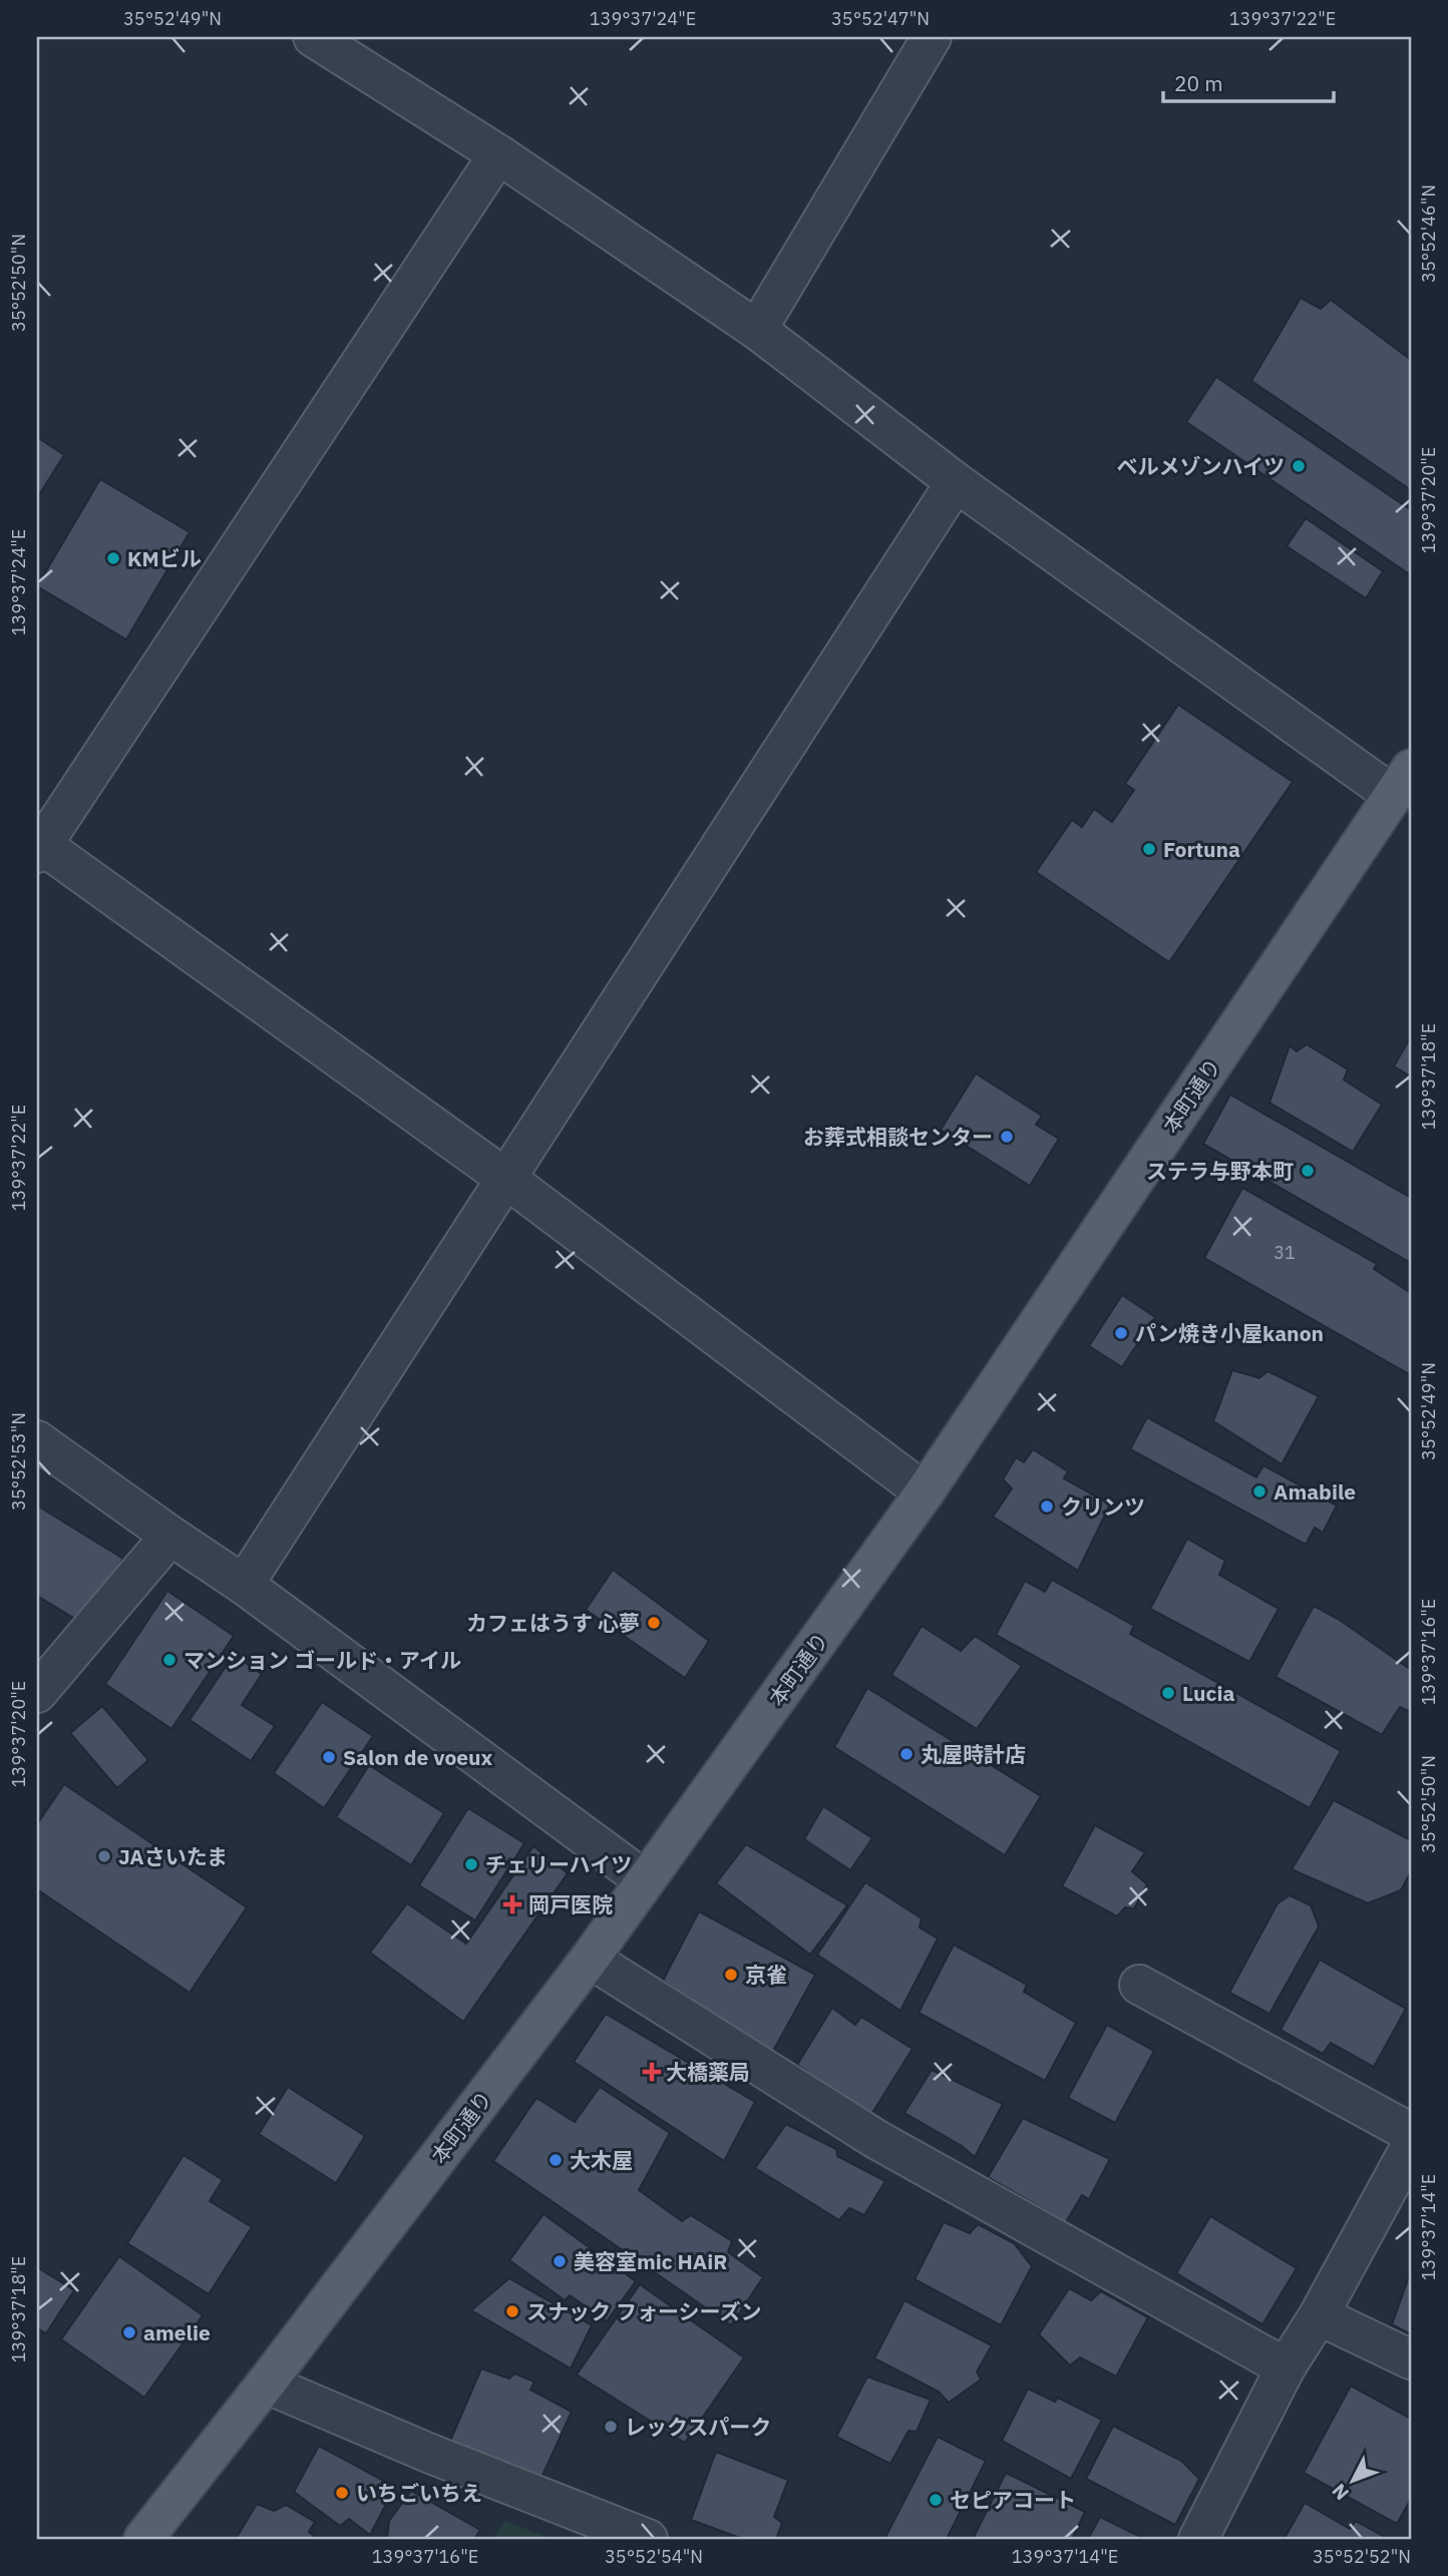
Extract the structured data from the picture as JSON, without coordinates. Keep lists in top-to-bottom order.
{
  "streets": {
    "main road": ["本町通り"]
  },
  "places": {
    "other": [
      "ベルメゾンハイツ",
      "KMビル",
      "Fortuna",
      "お葬式相談センター",
      "ステラ与野本町",
      "パン焼き小屋kanon",
      "Amabile",
      "クリンツ",
      "カフェはうす 心夢",
      "マンション ゴールド・アイル",
      "Lucia",
      "丸屋時計店",
      "Salon de voeux",
      "JAさいたま",
      "チェリーハイツ",
      "京雀",
      "大木屋",
      "美容室mic HAiR",
      "スナック フォーシーズン",
      "amelie",
      "レックスパーク",
      "いちごいちえ",
      "セピアコート"
    ],
    "health": ["岡戸医院", "大橋薬局"]
  },
  "house_numbers": ["31"],
  "scale_bar": "20 m",
  "north": "bottom left",
  "coordinates": [
    "35°52'49\"N",
    "139°37'24\"E",
    "35°52'47\"N",
    "139°37'22\"E",
    "35°52'46\"N",
    "35°52'50\"N",
    "139°37'20\"E",
    "139°37'18\"E",
    "35°52'53\"N",
    "139°37'16\"E",
    "139°37'14\"E",
    "35°52'54\"N",
    "35°52'52\"N"
  ]
}
